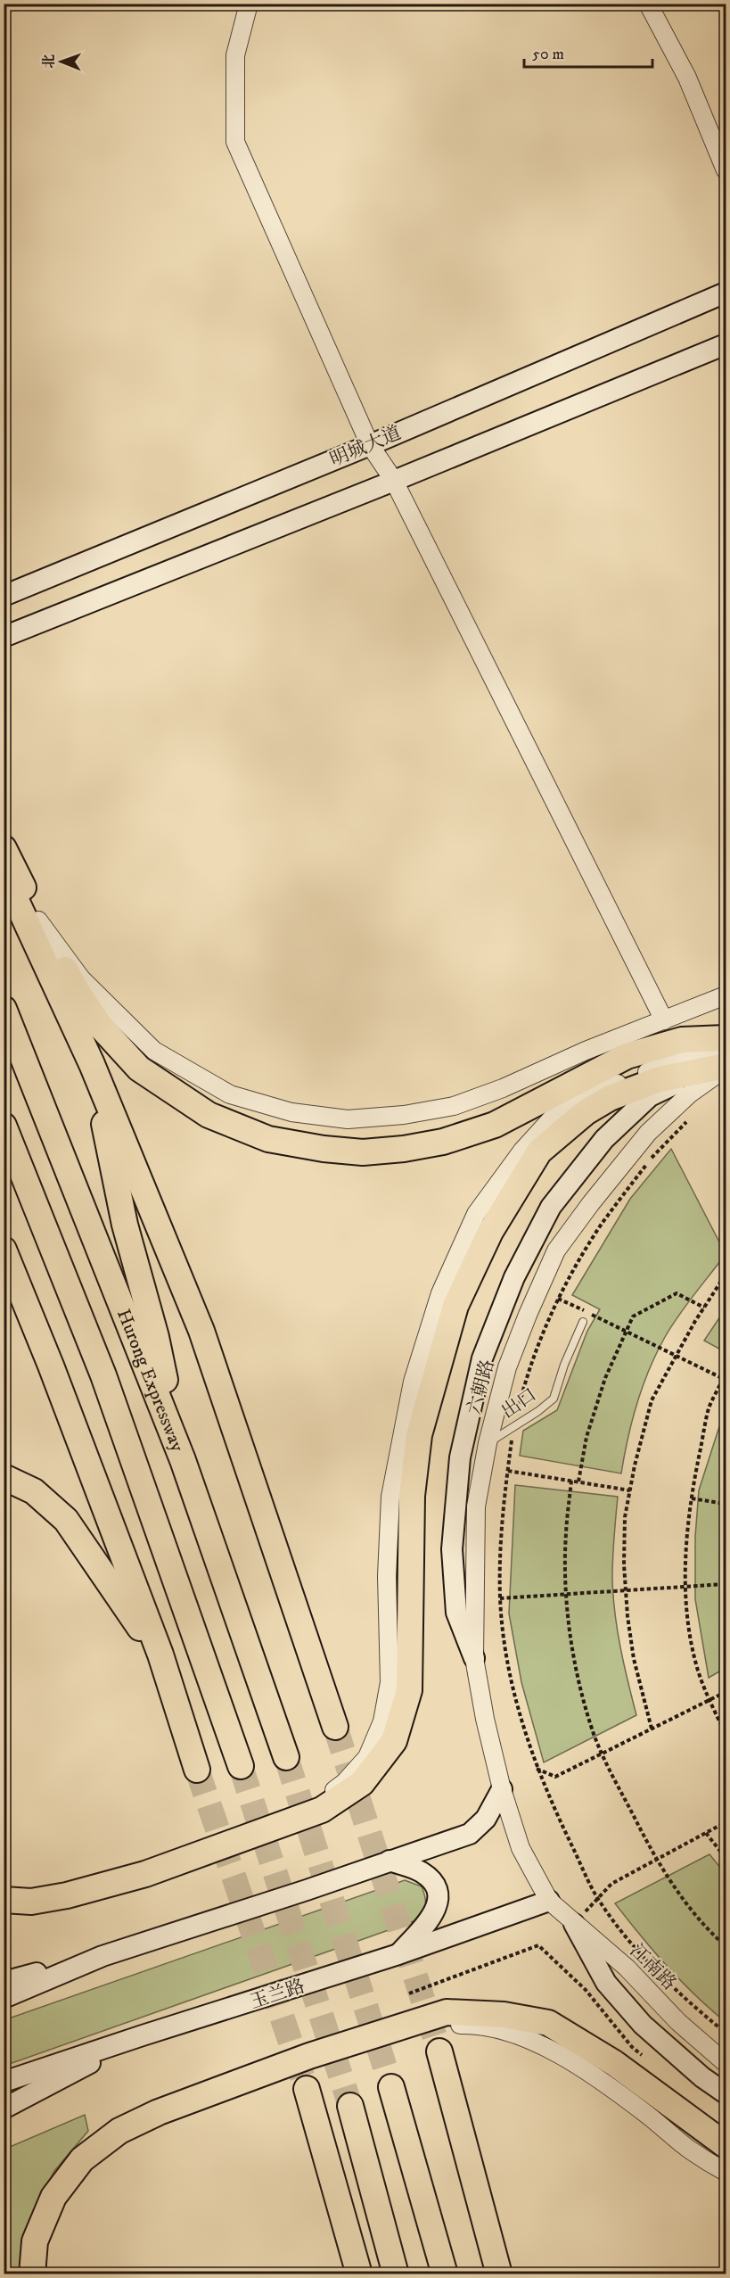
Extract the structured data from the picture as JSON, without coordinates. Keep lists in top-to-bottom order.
{
  "streets": {
    "highway": ["Hurong Expressway"],
    "main road": ["明城大道", "玉兰路"],
    "street": ["六朝路", "江南路"],
    "lane": ["出口"]
  },
  "crossings": [
    ["六朝路", "出口"],
    ["六朝路", "江南路"],
    ["六朝路", "玉兰路"],
    ["江南路", "玉兰路"]
  ],
  "scale_bar": "50 m",
  "north": "left"
}
